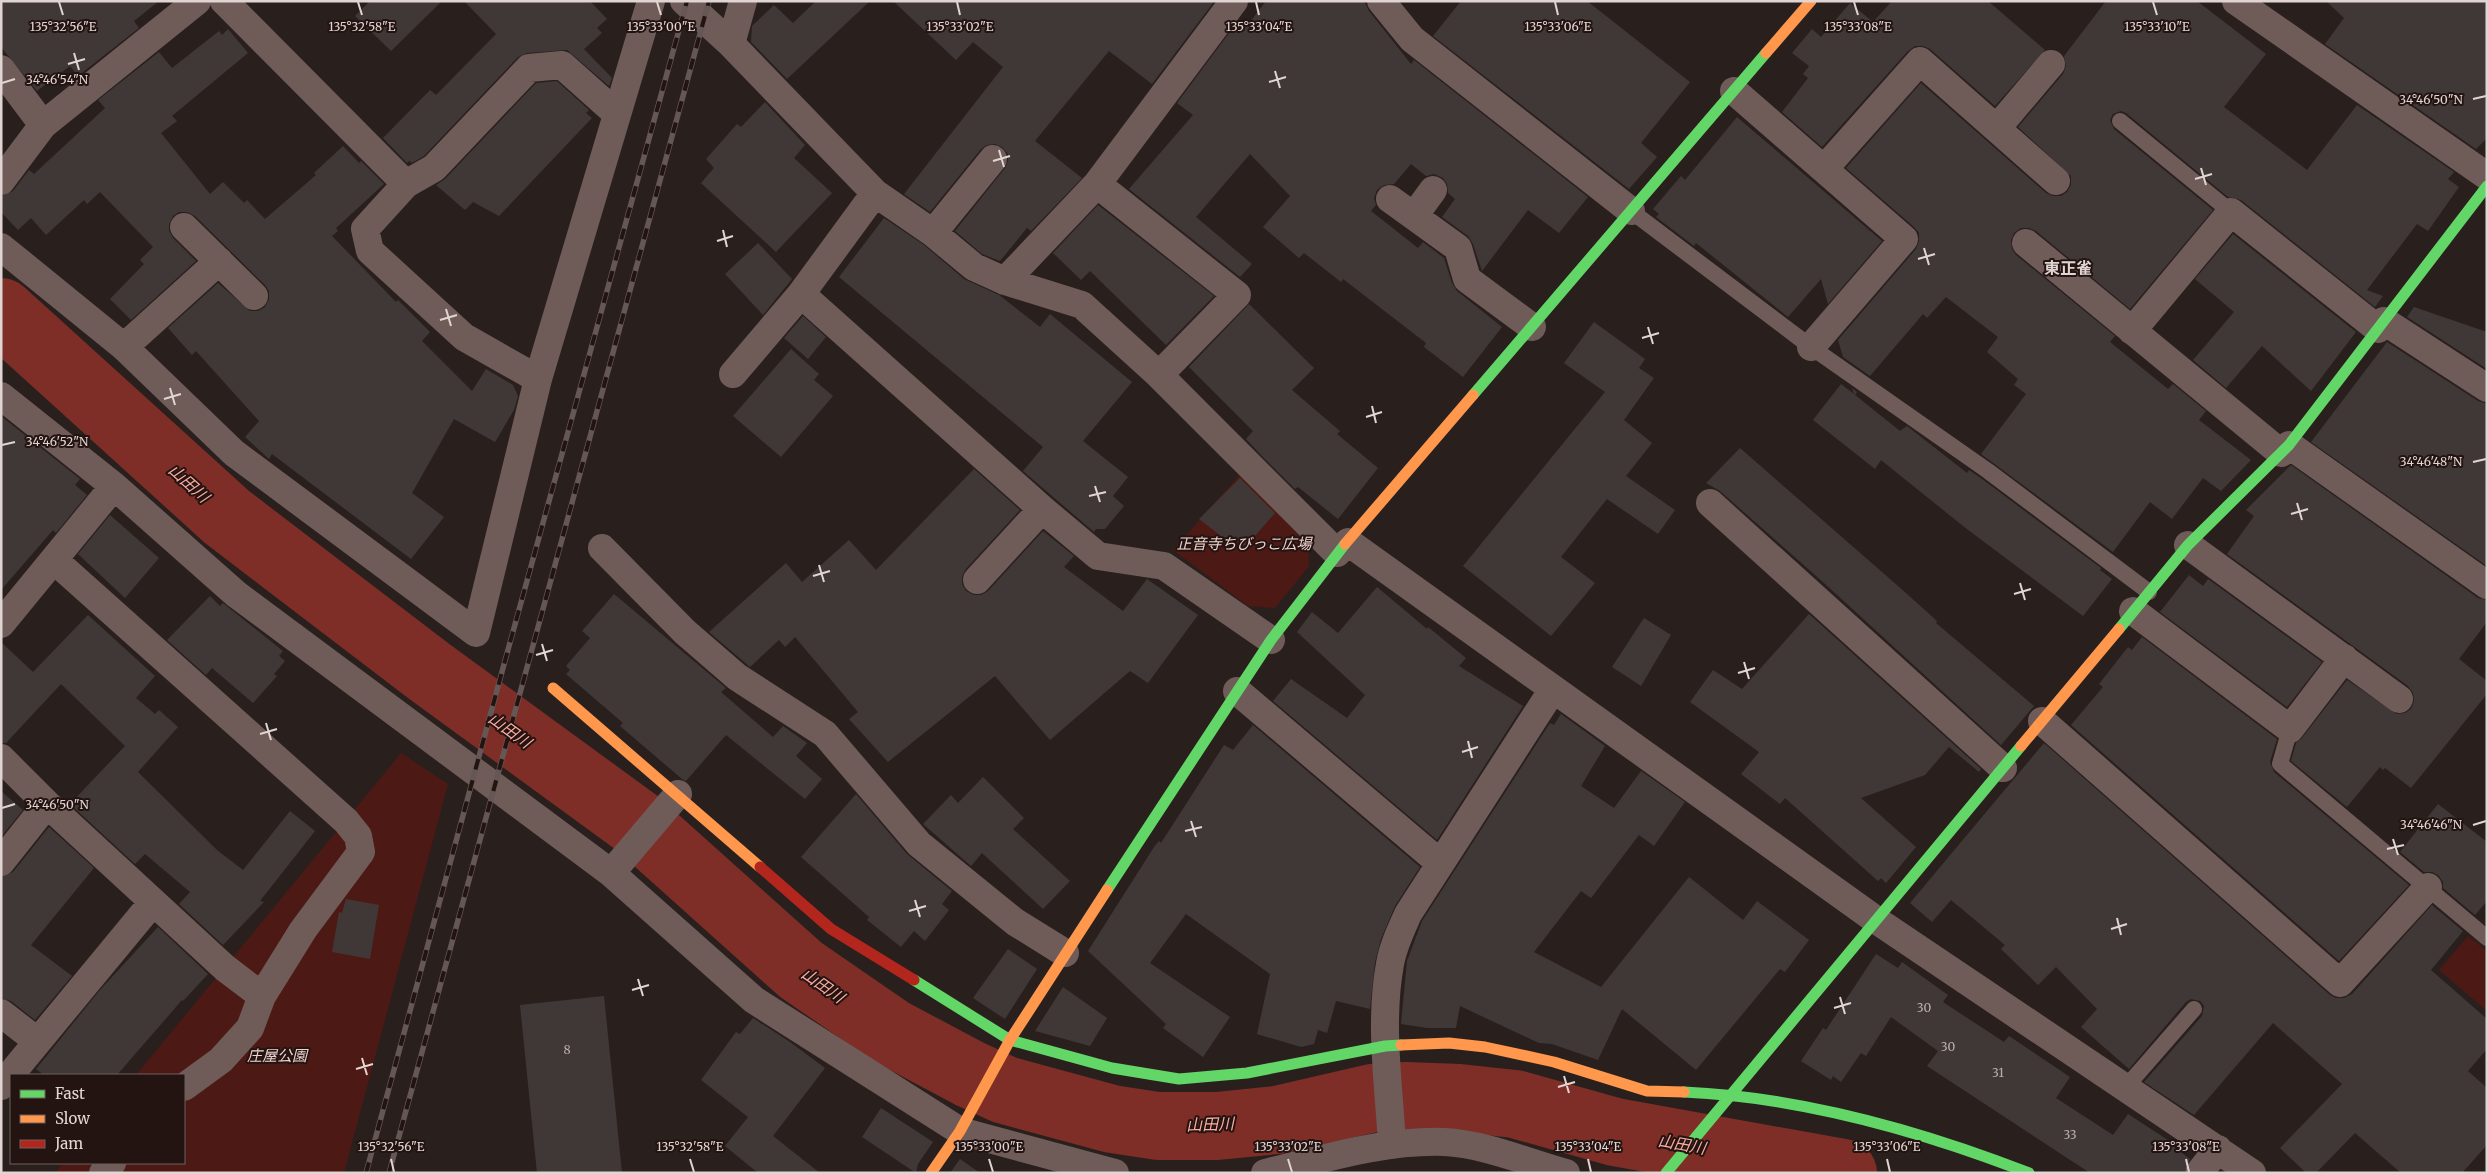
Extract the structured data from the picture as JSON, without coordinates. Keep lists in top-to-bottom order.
{
  "districts": ["東正雀"],
  "water": ["山田川"],
  "parks": ["正音寺ちびっこ広場", "庄屋公園"],
  "house_numbers": [
    "30",
    "30",
    "8",
    "31",
    "33"
  ],
  "legend": ["Fast", "Slow", "Jam"],
  "coordinates": [
    "135°32'56\"E",
    "135°32'58\"E",
    "135°33'00\"E",
    "135°33'02\"E",
    "135°33'04\"E",
    "135°33'06\"E",
    "135°33'08\"E",
    "135°33'10\"E",
    "34°46'54\"N",
    "34°46'50\"N",
    "34°46'52\"N",
    "34°46'48\"N",
    "34°46'46\"N"
  ]
}
